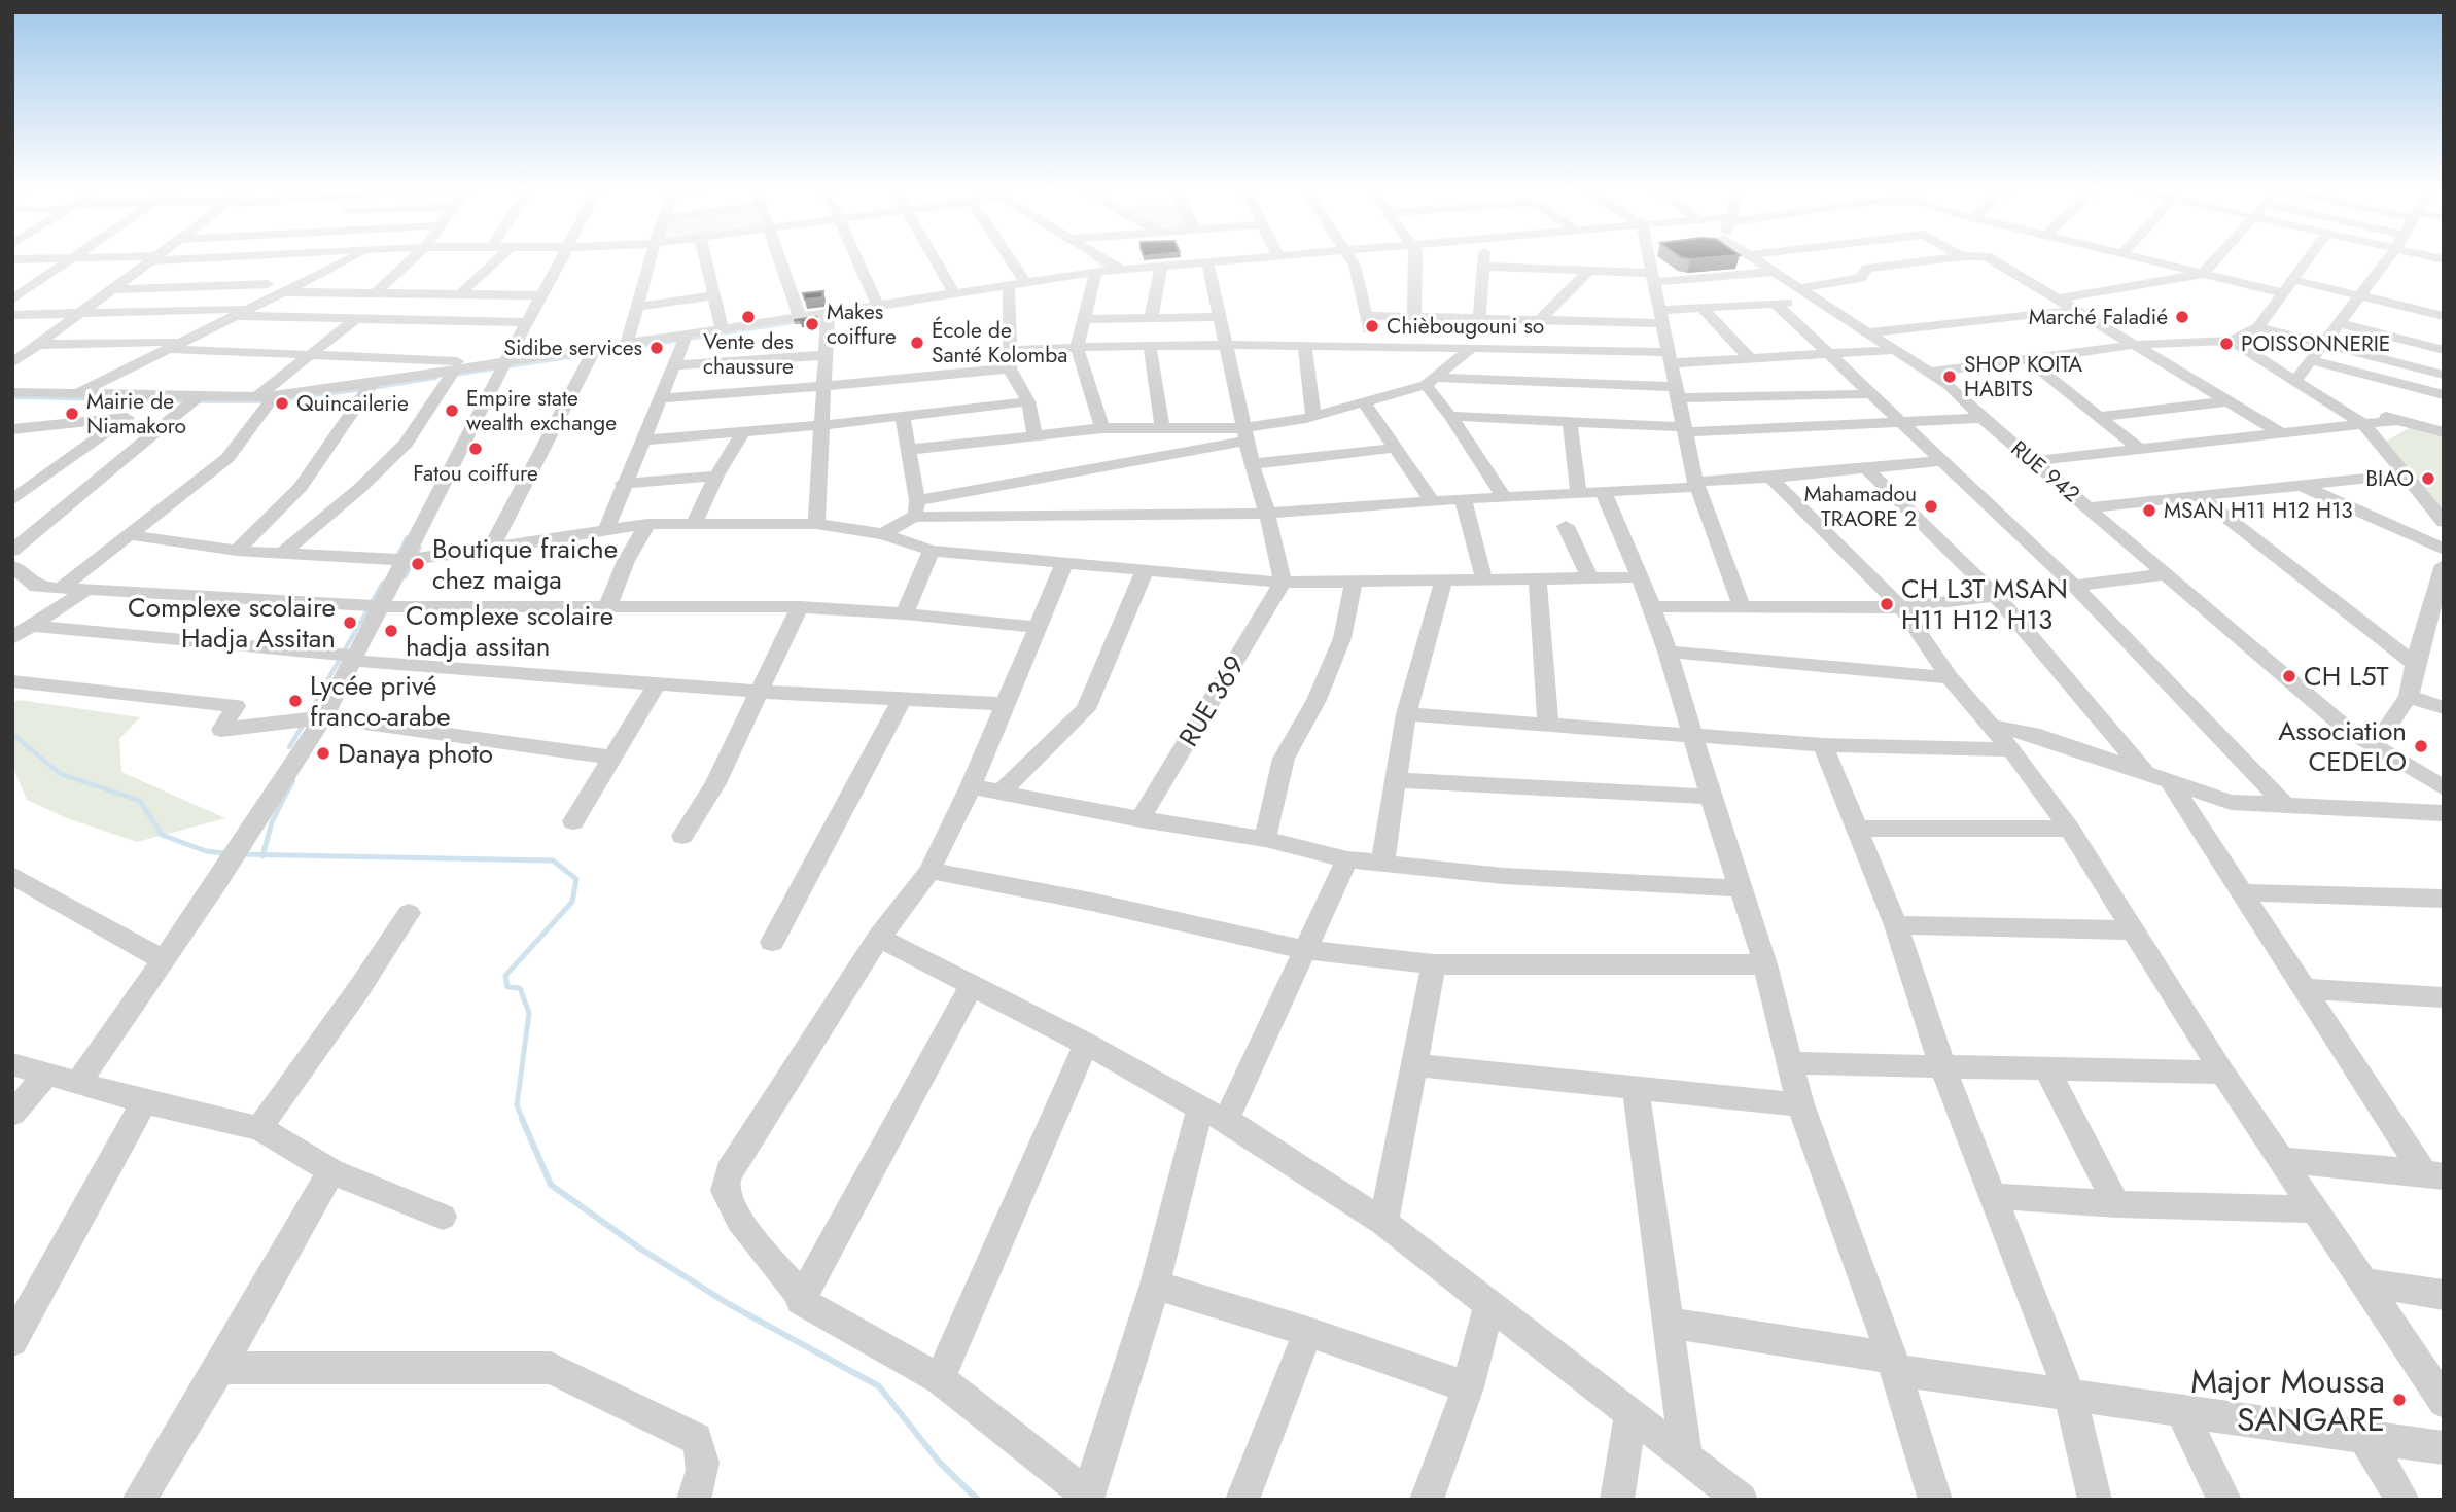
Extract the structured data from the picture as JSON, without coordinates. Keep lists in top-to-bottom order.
{
  "streets": {
    "street": ["RUE 942", "RUE 369"]
  },
  "places": [
    "Vente des chaussure",
    "Marché Faladié",
    "Makes coiffure",
    "Chièbougouni so",
    "École de Santé Kolomba",
    "POISSONNERIE",
    "Sidibe services",
    "SHOP KOITA HABITS",
    "Quincailerie",
    "Empire state wealth exchange",
    "Mairie de Niamakoro",
    "Fatou coiffure",
    "BIAO",
    "Mahamadou TRAORE 2",
    "MSAN H11 H12 H13",
    "Boutique fraiche chez maiga",
    "CH L3T MSAN H11 H12 H13",
    "Complexe scolaire Hadja Assitan",
    "Complexe scolaire hadja assitan",
    "CH L5T",
    "Lycée privé franco-arabe",
    "Association CEDELO",
    "Danaya photo",
    "Major Moussa SANGARE"
  ]
}
